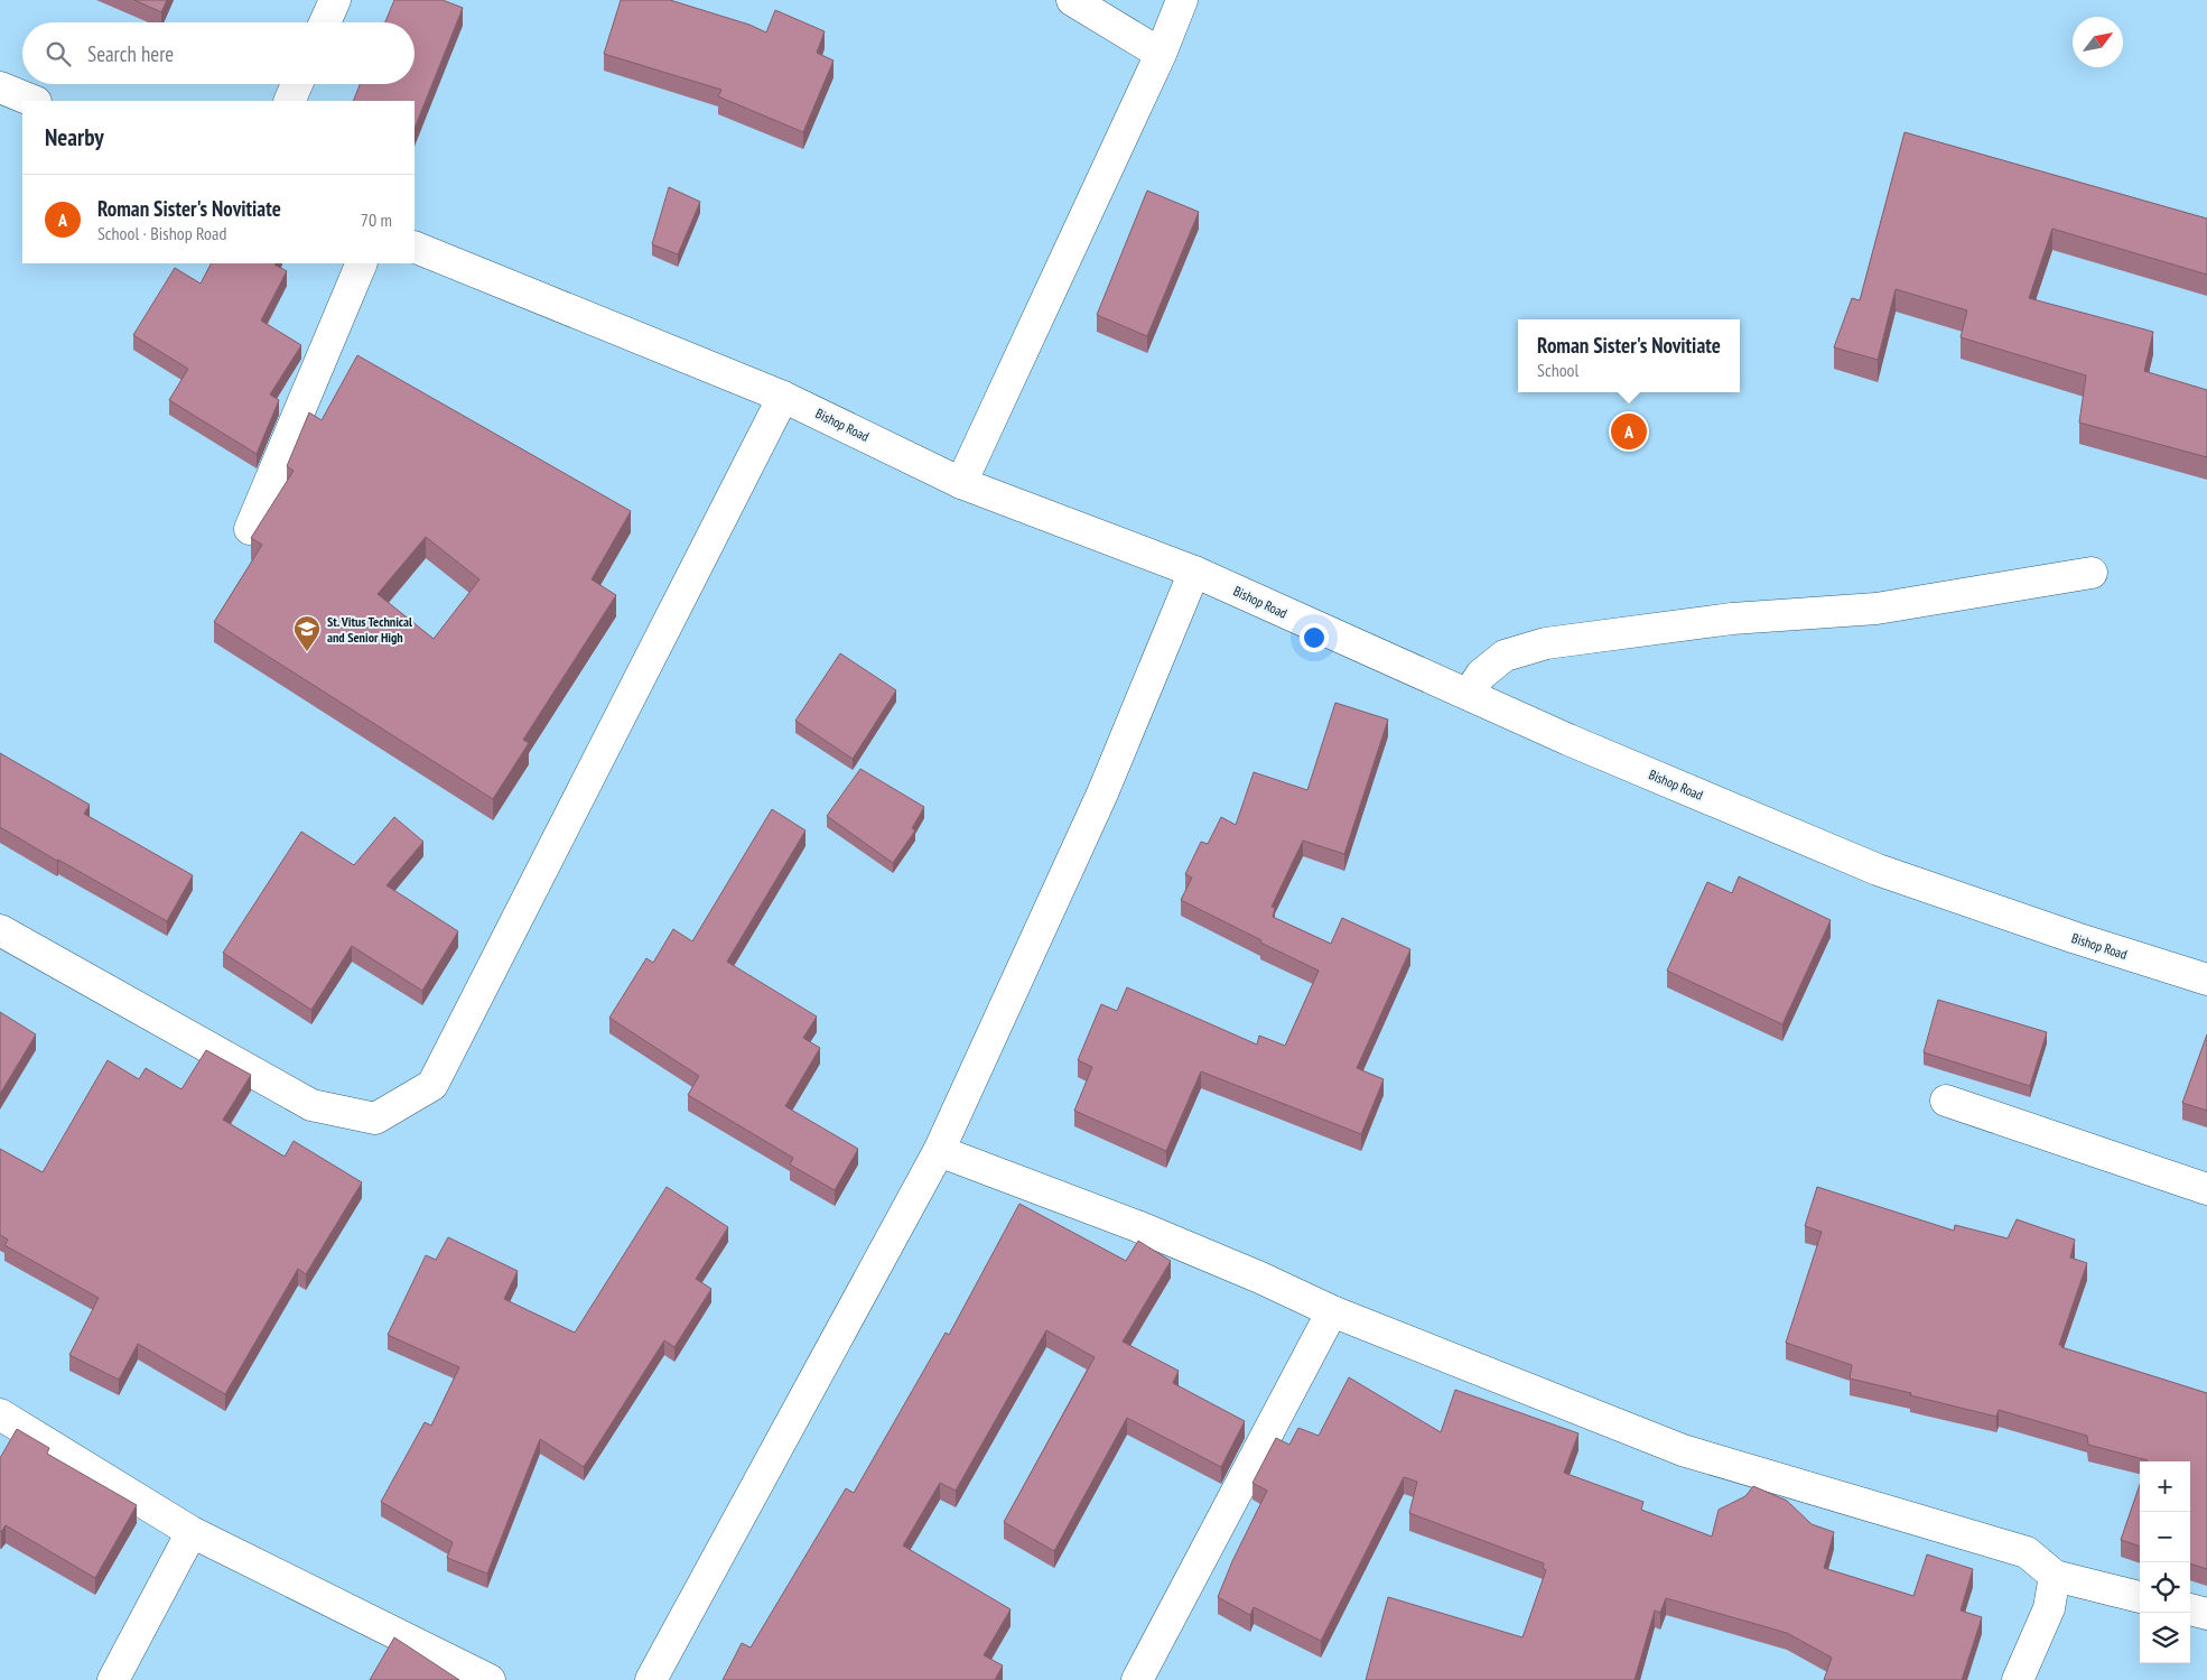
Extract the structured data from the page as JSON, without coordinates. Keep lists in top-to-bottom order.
{
  "streets": {
    "street": ["Bishop Road"]
  },
  "places": {
    "school or university": ["St. Vitus Technical and Senior High"]
  },
  "north": "top right",
  "page": {
    "search": "Search here",
    "heading": "Nearby",
    "list": [
      {
        "mark": "A",
        "name": "Roman Sister's Novitiate",
        "note": "School · Bishop Road",
        "value": "70 m"
      }
    ],
    "popup": ["Roman Sister's Novitiate", "School"],
    "pins": "A",
    "map_buttons": ["+", "−"]
  }
}
